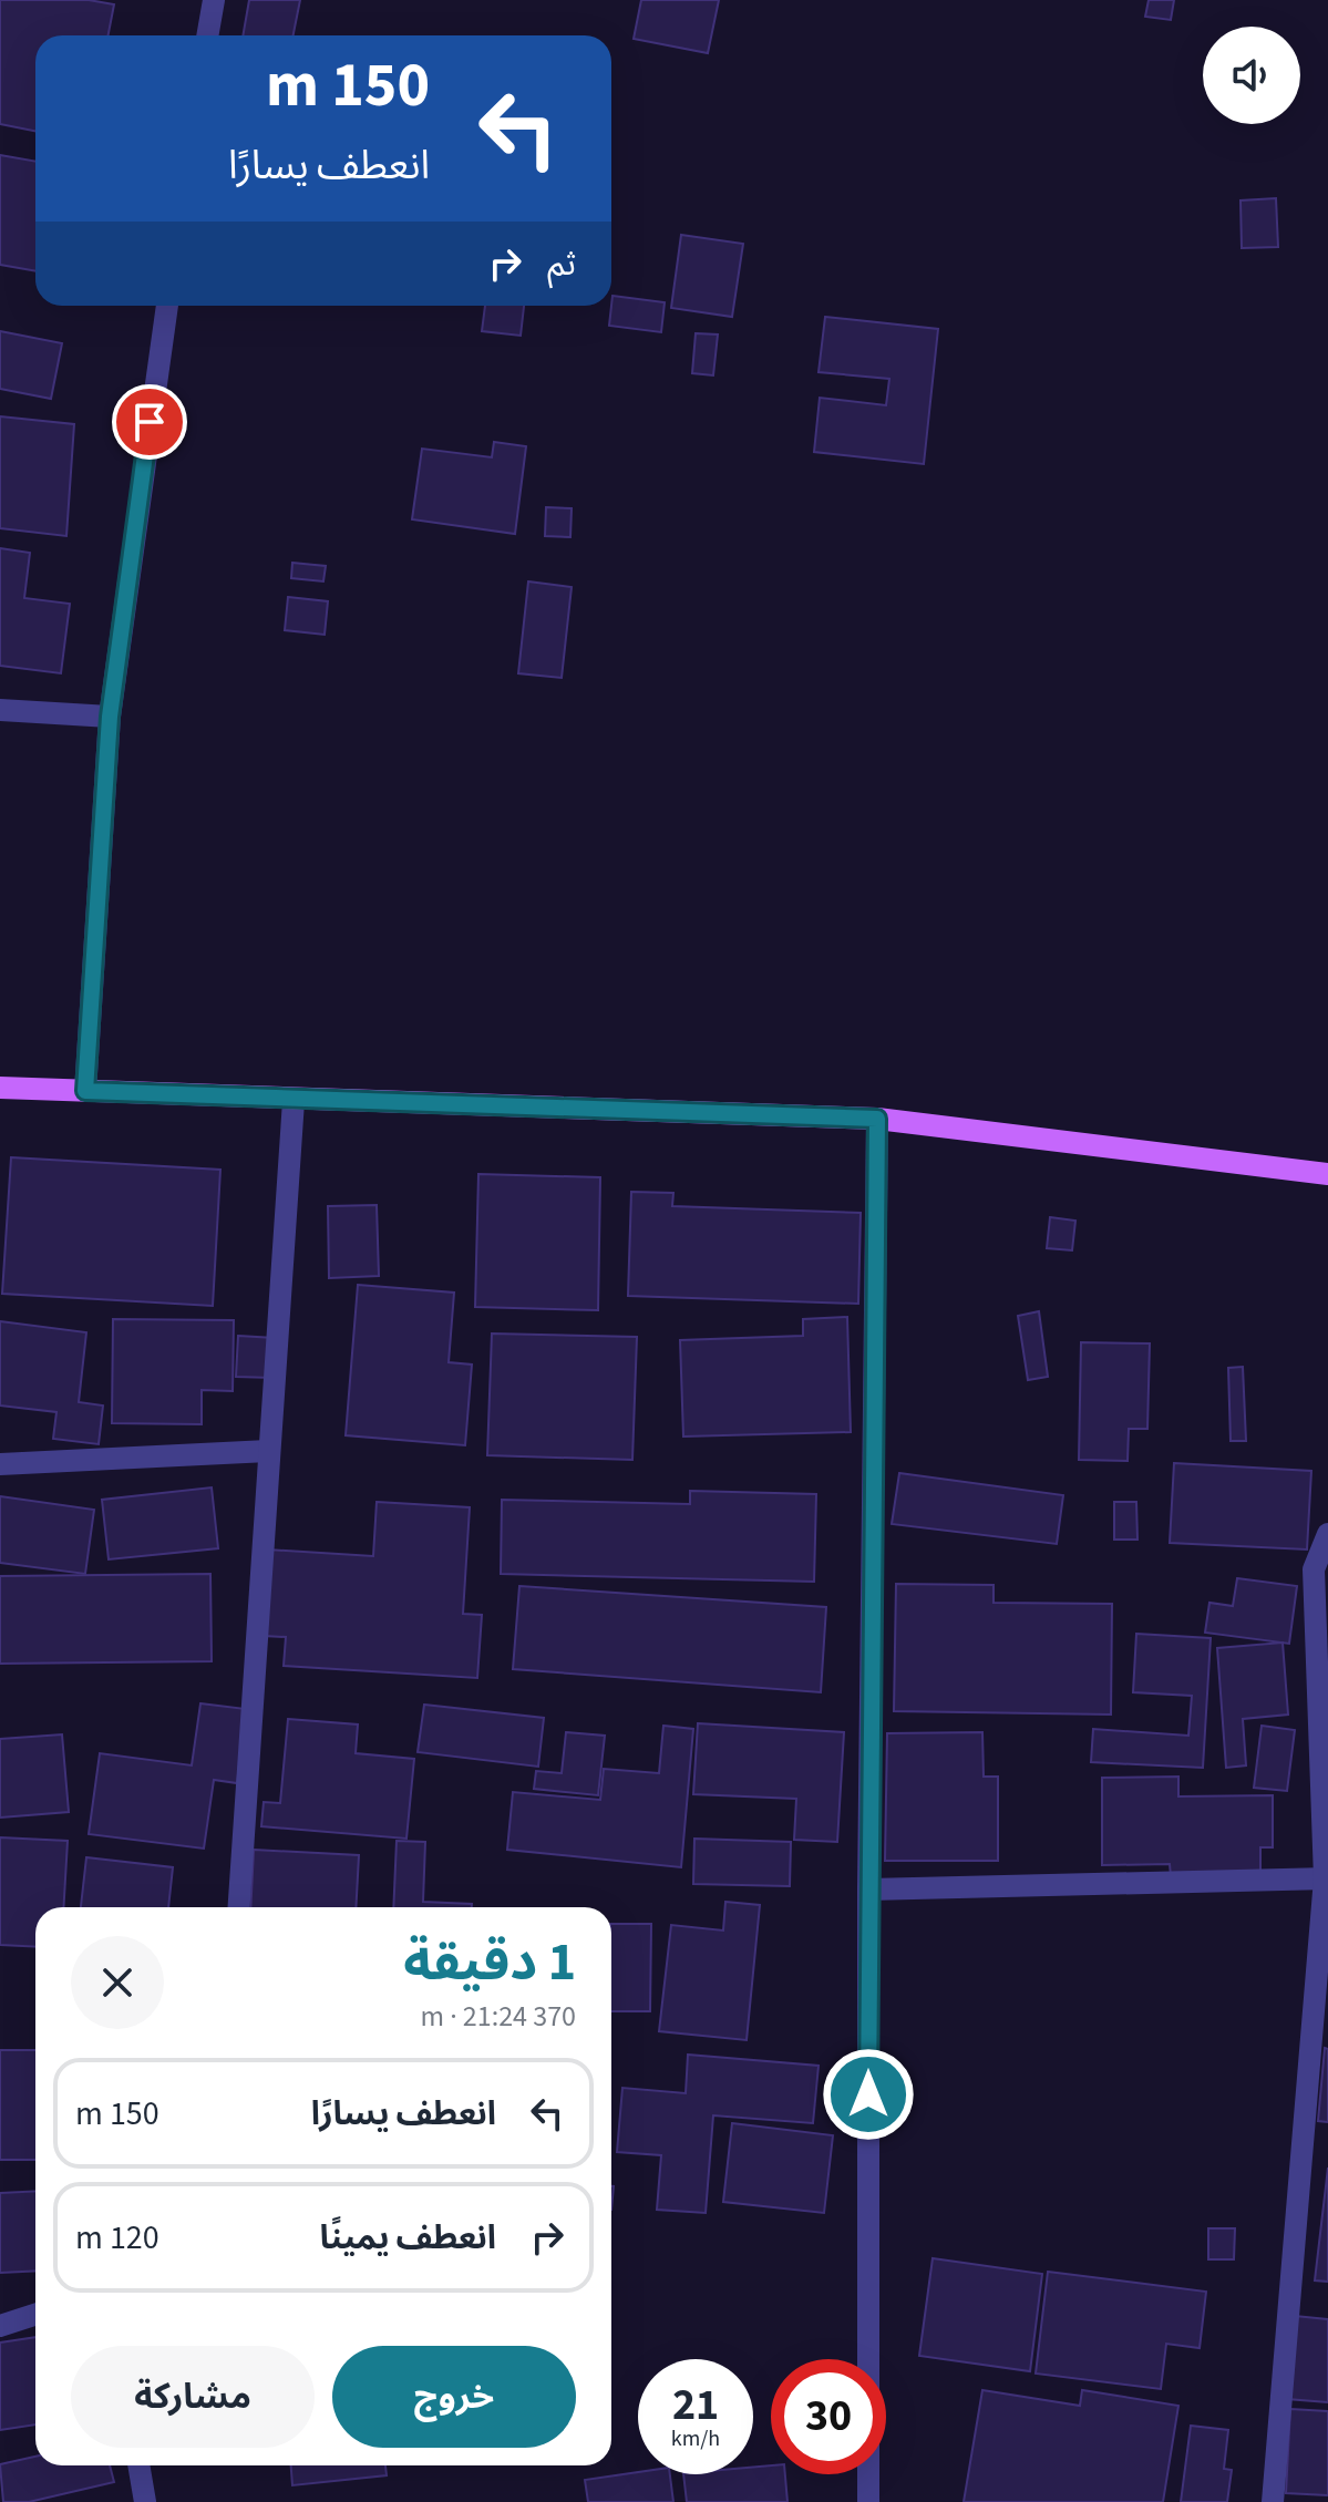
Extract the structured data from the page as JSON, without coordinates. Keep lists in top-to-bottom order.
{
  "page": {
    "turn": ["150 m", "انعطف يسارًا"],
    "then": "ثم",
    "heading": ["1 دقيقة", "370 m · 21:24"],
    "list": [
      {
        "name": "انعطف يسارًا",
        "value": "150 m"
      },
      {
        "name": "انعطف يمينًا",
        "value": "120 m"
      }
    ],
    "buttons": ["خروج", "مشاركة"],
    "speed": "21 km/h",
    "limit": "30"
  }
}
